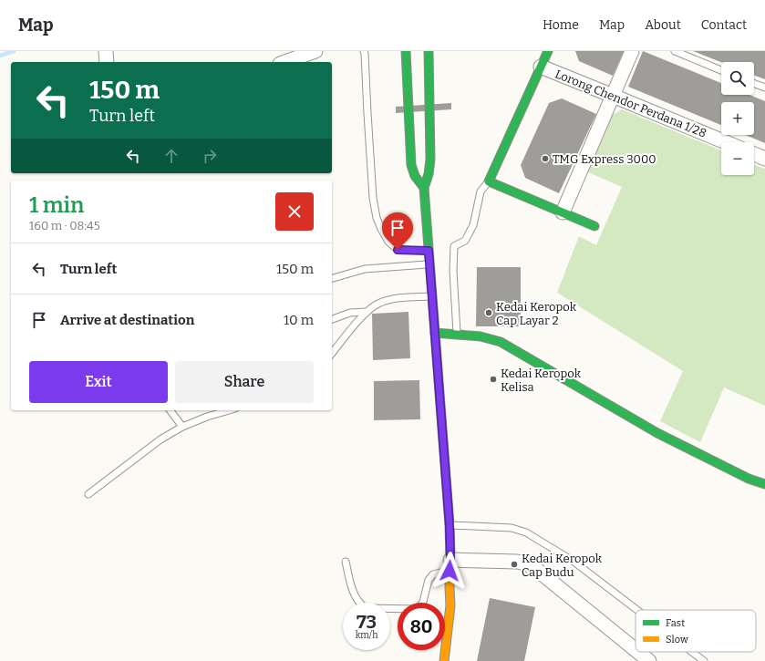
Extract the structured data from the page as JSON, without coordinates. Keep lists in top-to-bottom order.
{
  "streets": {
    "street": ["Lorong Chendor Perdana 1/28"]
  },
  "places": [
    "TMG Express 3000",
    "Kedai Keropok Cap Layar 2",
    "Kedai Keropok Kelisa",
    "Kedai Keropok Cap Budu"
  ],
  "legend": ["Fast", "Slow"],
  "page": {
    "header": "Map",
    "nav": [
      "Home",
      "Map",
      "About",
      "Contact"
    ],
    "map_buttons": ["+", "−"],
    "turn": ["150 m", "Turn left"],
    "heading": ["1 min", "160 m · 08:45"],
    "list": [
      {
        "name": "Turn left",
        "value": "150 m"
      },
      {
        "name": "Arrive at destination",
        "value": "10 m"
      }
    ],
    "buttons": ["Exit", "Share"],
    "speed": "73 km/h",
    "limit": "80"
  }
}
